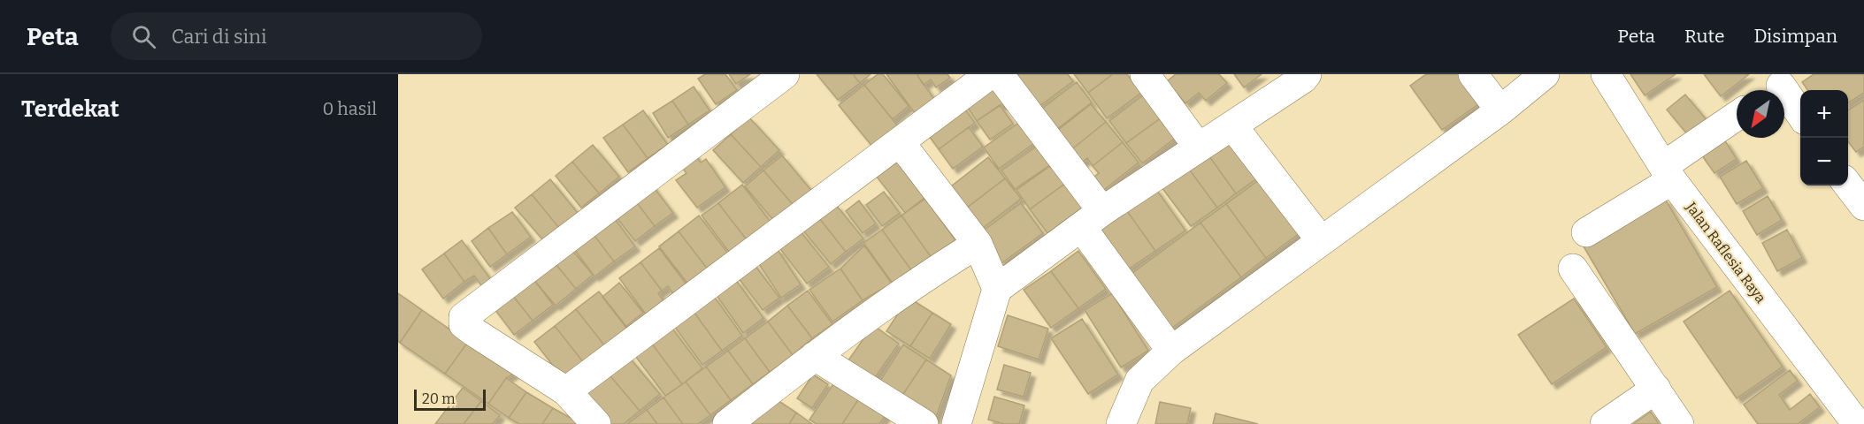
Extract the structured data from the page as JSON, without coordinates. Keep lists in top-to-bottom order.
{
  "streets": {
    "street": ["Jalan Raflesia Raya"]
  },
  "scale_bar": "20 m",
  "north": "bottom left",
  "page": {
    "header": "Peta",
    "search": "Cari di sini",
    "nav": ["Peta", "Rute", "Disimpan"],
    "heading": ["Terdekat", "0 hasil"],
    "map_buttons": ["+", "−"],
    "scale": "20 m"
  }
}
